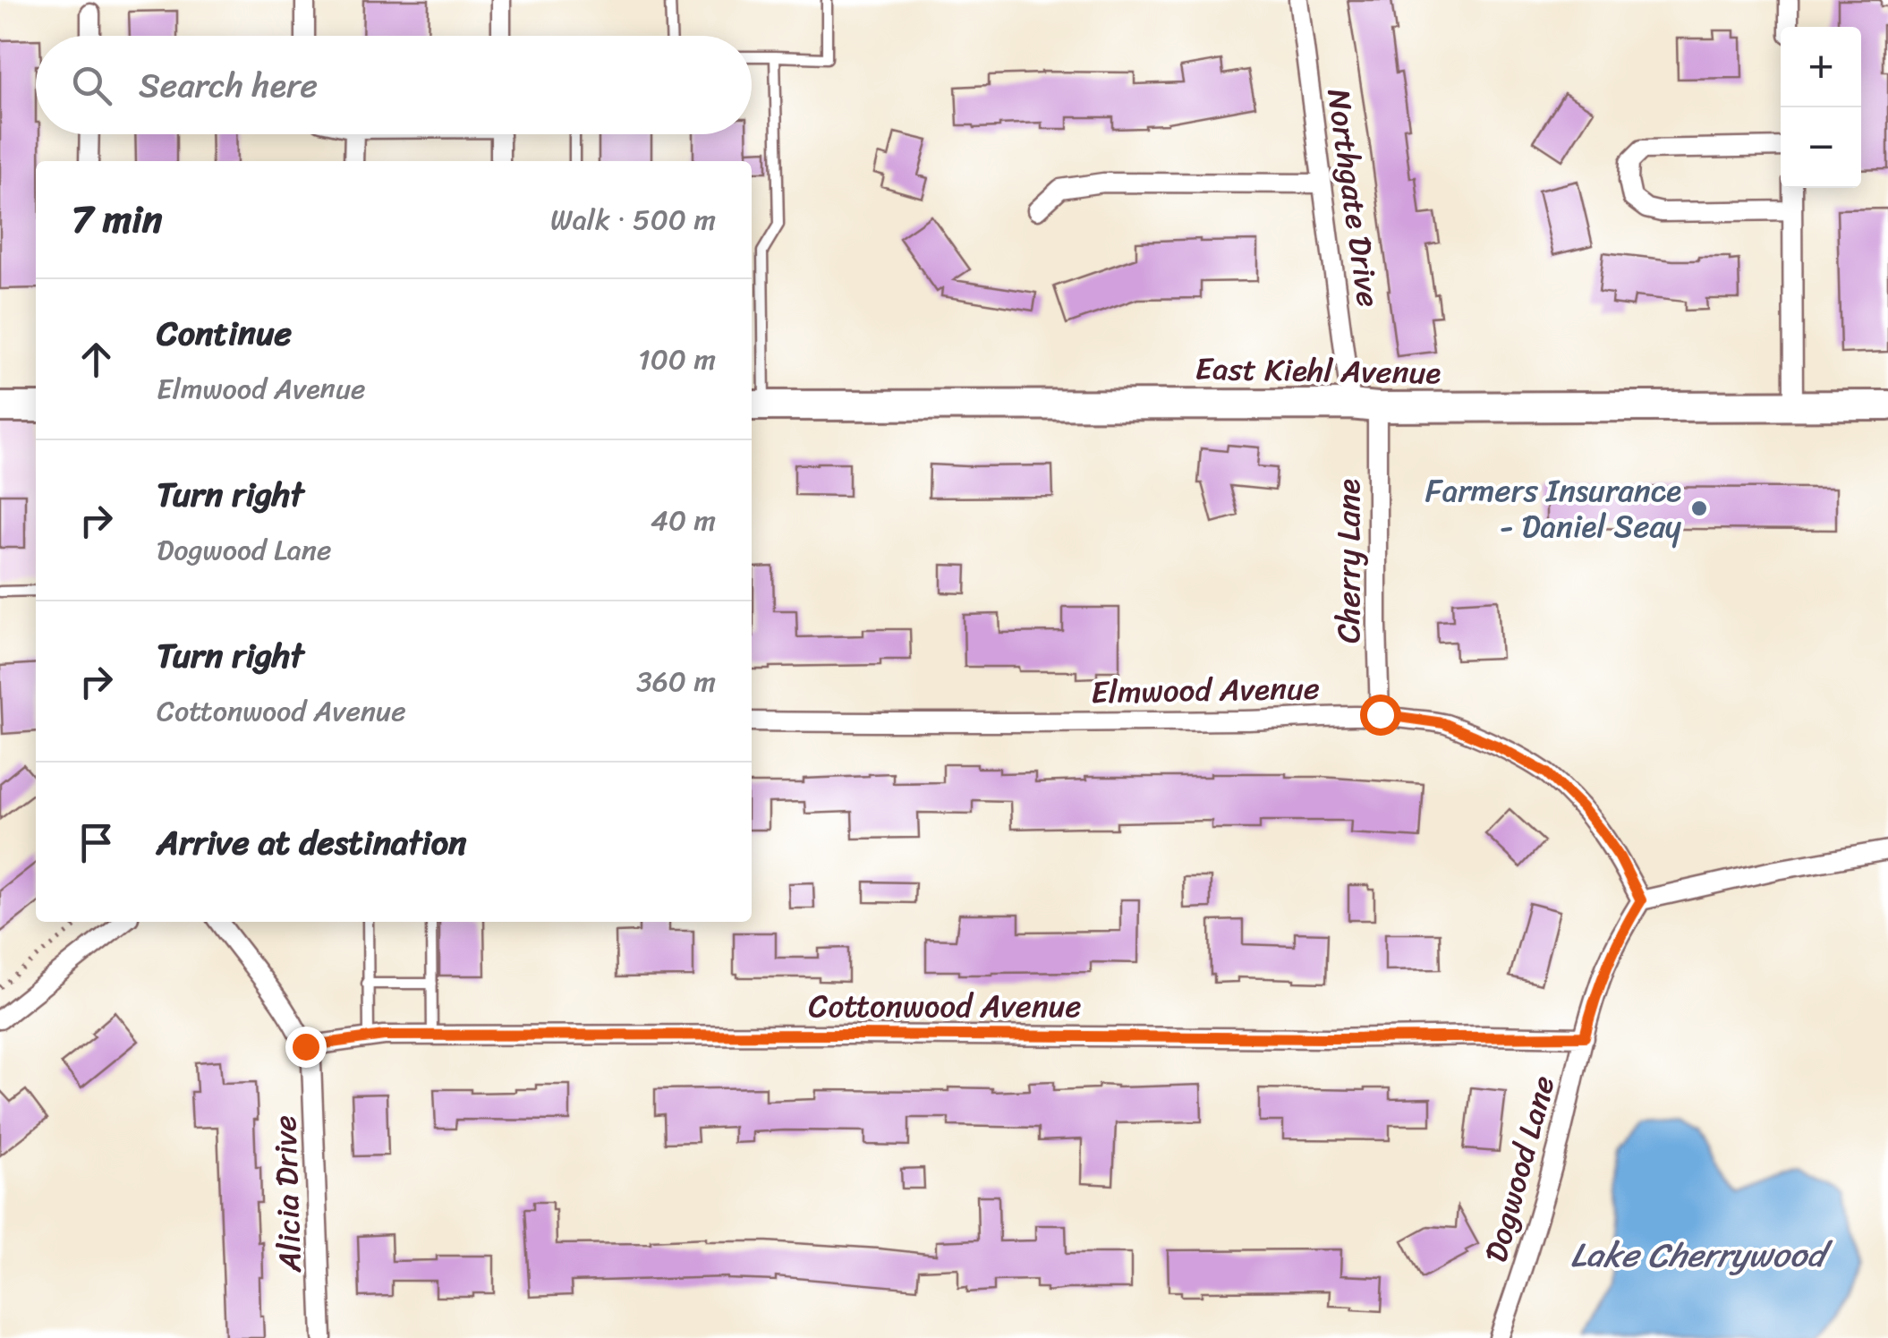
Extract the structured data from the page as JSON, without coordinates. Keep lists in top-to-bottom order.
{
  "streets": {
    "main road": ["East Kiehl Avenue"],
    "street": [
      "Northgate Drive",
      "Cherry Lane",
      "Elmwood Avenue",
      "Cottonwood Avenue",
      "Dogwood Lane",
      "Alicia Drive"
    ]
  },
  "crossings": [
    ["Northgate Drive", "East Kiehl Avenue"],
    ["Northgate Drive", "Cherry Lane"],
    ["East Kiehl Avenue", "Cherry Lane"],
    ["Cherry Lane", "Elmwood Avenue"],
    ["Elmwood Avenue", "Dogwood Lane"],
    ["Cottonwood Avenue", "Dogwood Lane"],
    ["Cottonwood Avenue", "Alicia Drive"]
  ],
  "water": ["Lake Cherrywood"],
  "places": ["Farmers Insurance - Daniel Seay"],
  "page": {
    "map_buttons": ["+", "−"],
    "search": "Search here",
    "heading": ["7 min", "Walk · 500 m"],
    "list": [
      ["Continue", "Elmwood Avenue", "100 m"],
      ["Turn right", "Dogwood Lane", "40 m"],
      ["Turn right", "Cottonwood Avenue", "360 m"],
      "Arrive at destination"
    ]
  }
}
